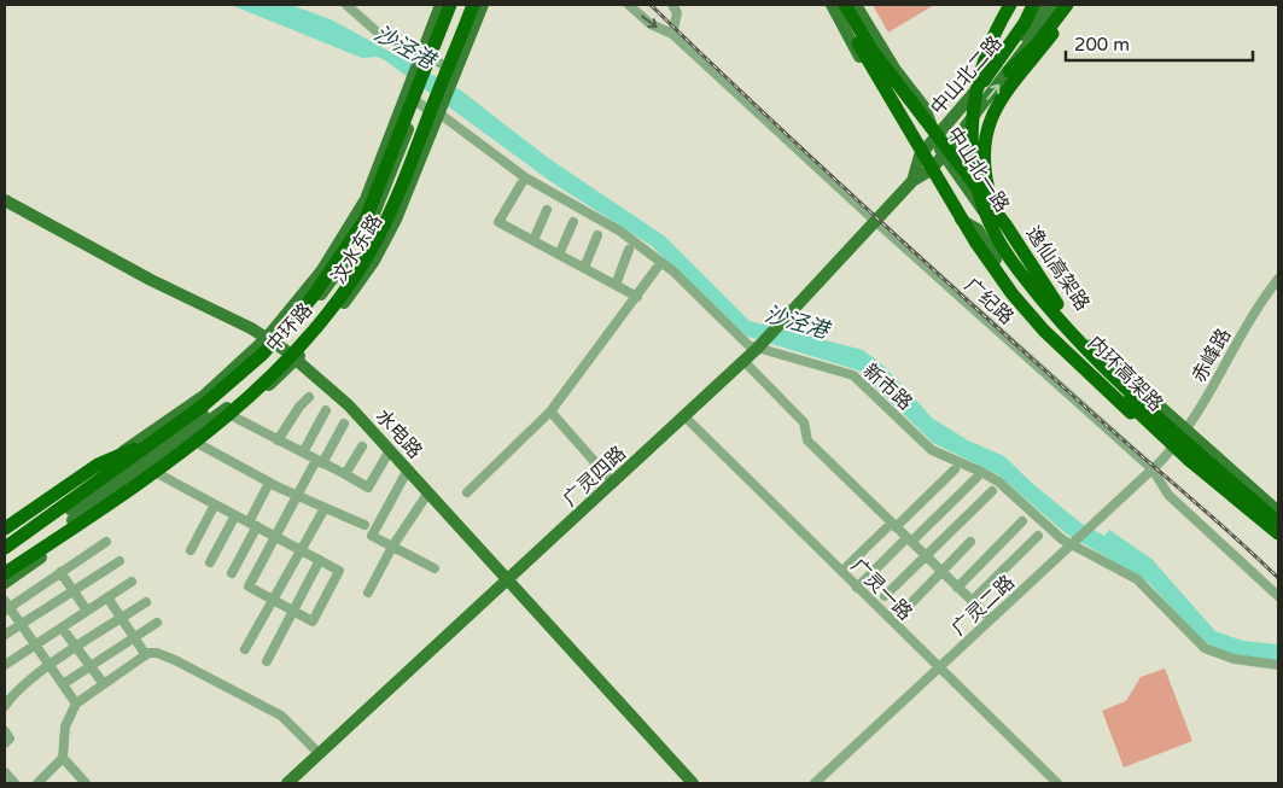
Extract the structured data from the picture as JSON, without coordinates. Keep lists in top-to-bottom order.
{
  "streets": {
    "highway": ["逸仙高架路", "中环路", "内环高架路"],
    "main road": [
      "中山北二路",
      "中山北一路",
      "汶水东路",
      "水电路",
      "广灵四路"
    ],
    "street": [
      "广纪路",
      "赤峰路",
      "新市路",
      "广灵一路",
      "广灵二路"
    ]
  },
  "crossings": [
    ["中山北二路", "中山北一路"],
    ["中山北二路", "广灵四路"],
    ["中山北一路", "赤峰路"],
    ["中山北一路", "内环高架路"],
    ["中山北一路", "广灵四路"],
    ["中山北一路", "广灵二路"],
    ["汶水东路", "中环路"],
    ["汶水东路", "新市路"],
    ["汶水东路", "水电路"],
    ["逸仙高架路", "内环高架路"],
    ["广纪路", "广灵四路"],
    ["广纪路", "广灵二路"],
    ["赤峰路", "广灵二路"],
    ["新市路", "广灵四路"],
    ["新市路", "广灵二路"],
    ["水电路", "广灵四路"],
    ["广灵四路", "广灵一路"],
    ["广灵一路", "广灵二路"]
  ],
  "water": ["沙泾港"],
  "scale_bar": "200 m"
}
